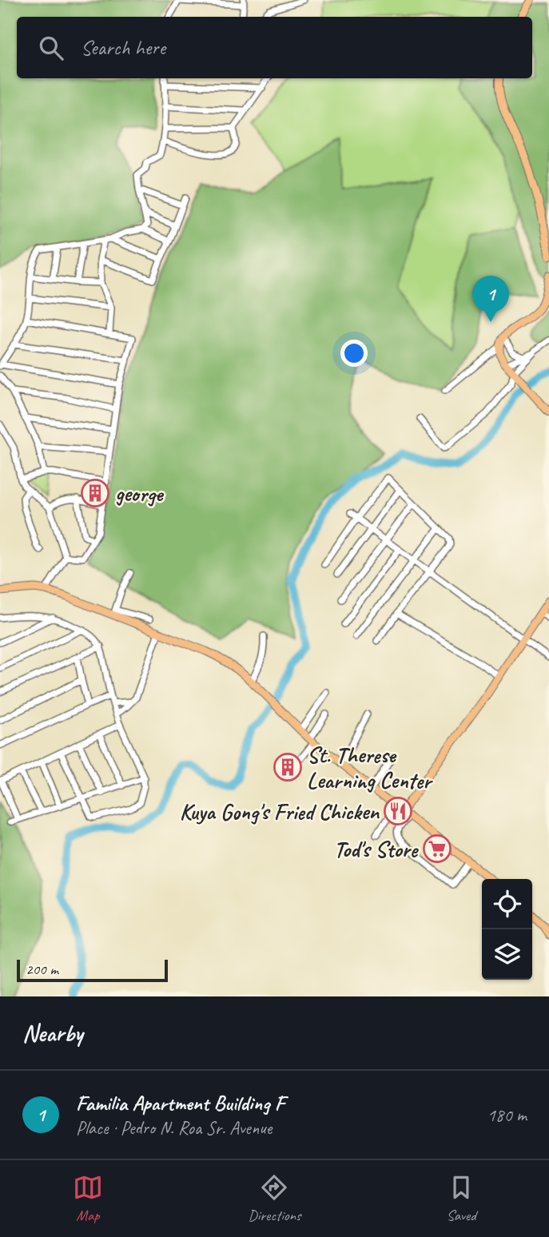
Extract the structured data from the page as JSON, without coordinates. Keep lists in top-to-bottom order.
{
  "places": {
    "building": ["george", "St. Therese Learning Center"],
    "restaurant": ["Kuya Gong's Fried Chicken"],
    "supermarket": ["Tod's Store"]
  },
  "scale_bar": "200 m",
  "page": {
    "search": "Search here",
    "pins": "1",
    "scale": "200 m",
    "heading": "Nearby",
    "list": [
      {
        "mark": "1",
        "name": "Familia Apartment Building F",
        "note": "Place · Pedro N. Roa Sr. Avenue",
        "value": "180 m"
      }
    ],
    "nav": ["Map", "Directions", "Saved"]
  }
}
